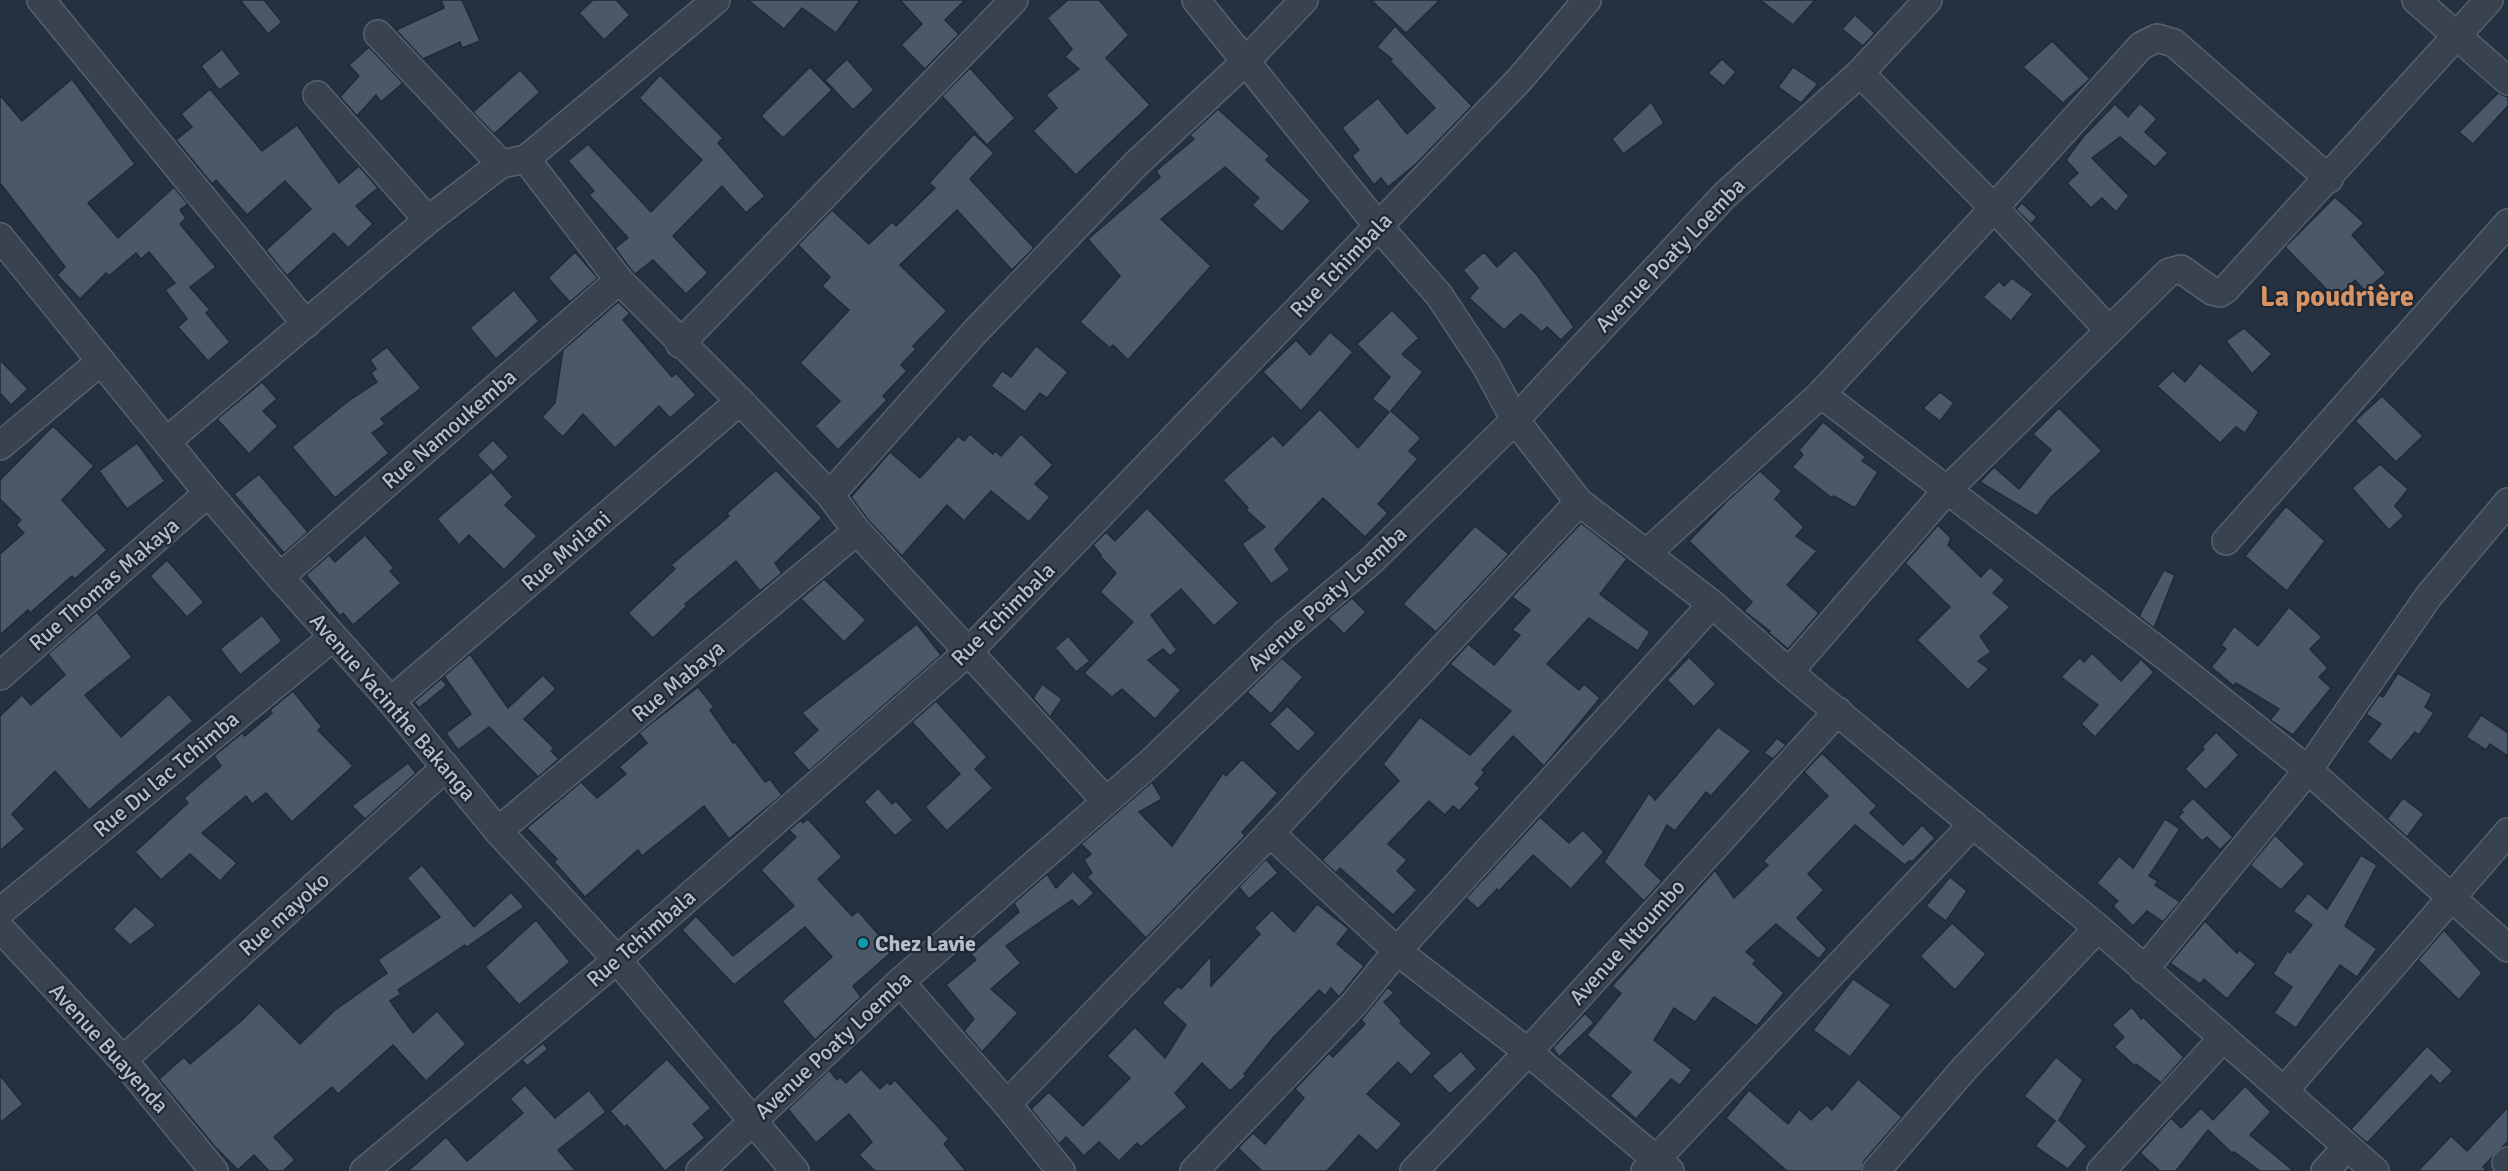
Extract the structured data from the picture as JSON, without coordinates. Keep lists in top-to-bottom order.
{
  "streets": {
    "street": [
      "Avenue Poaty Loemba",
      "Rue Tchimbala",
      "Rue Namoukemba",
      "Rue Mvilani",
      "Rue Thomas Makaya",
      "Rue Mabaya",
      "Avenue Yacinthe Bakanga",
      "Rue Du lac Tchimba",
      "Rue mayoko",
      "Avenue Ntoumbo",
      "Avenue Buayenda"
    ]
  },
  "crossings": [
    ["Avenue Poaty Loemba", "Avenue Yacinthe Bakanga"],
    ["Rue Tchimbala", "Avenue Yacinthe Bakanga"],
    ["Rue Namoukemba", "Avenue Yacinthe Bakanga"],
    ["Rue Mvilani", "Avenue Yacinthe Bakanga"],
    ["Rue Thomas Makaya", "Avenue Yacinthe Bakanga"],
    ["Rue Mabaya", "Avenue Yacinthe Bakanga"],
    ["Avenue Yacinthe Bakanga", "Rue Du lac Tchimba"],
    ["Avenue Yacinthe Bakanga", "Rue mayoko"],
    ["Rue mayoko", "Avenue Buayenda"]
  ],
  "districts": ["La poudrière"],
  "places": ["Chez Lavie"]
}
